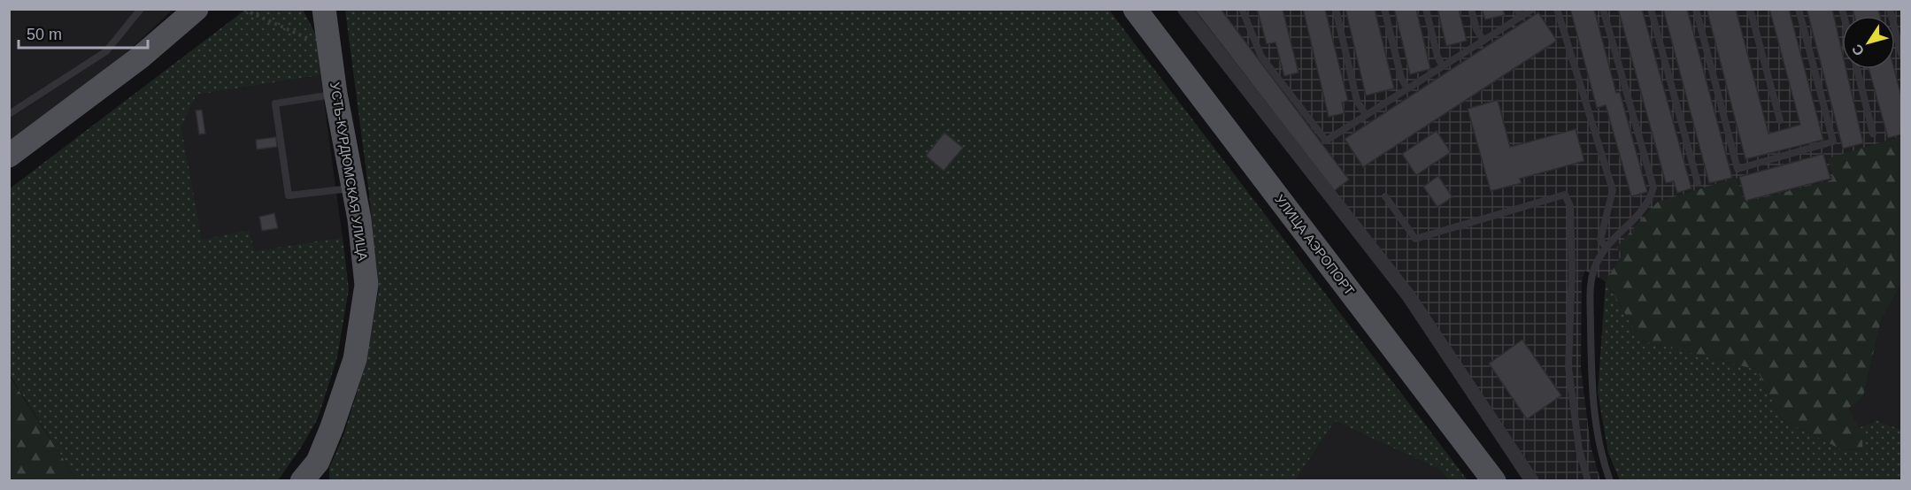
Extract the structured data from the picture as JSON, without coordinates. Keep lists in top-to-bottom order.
{
  "streets": {
    "main road": ["УСТЬ-КУРДЮМСКАЯ УЛИЦА", "УЛИЦА АЭРОПОРТ"]
  },
  "scale_bar": "50 m",
  "north": "bottom left"
}
